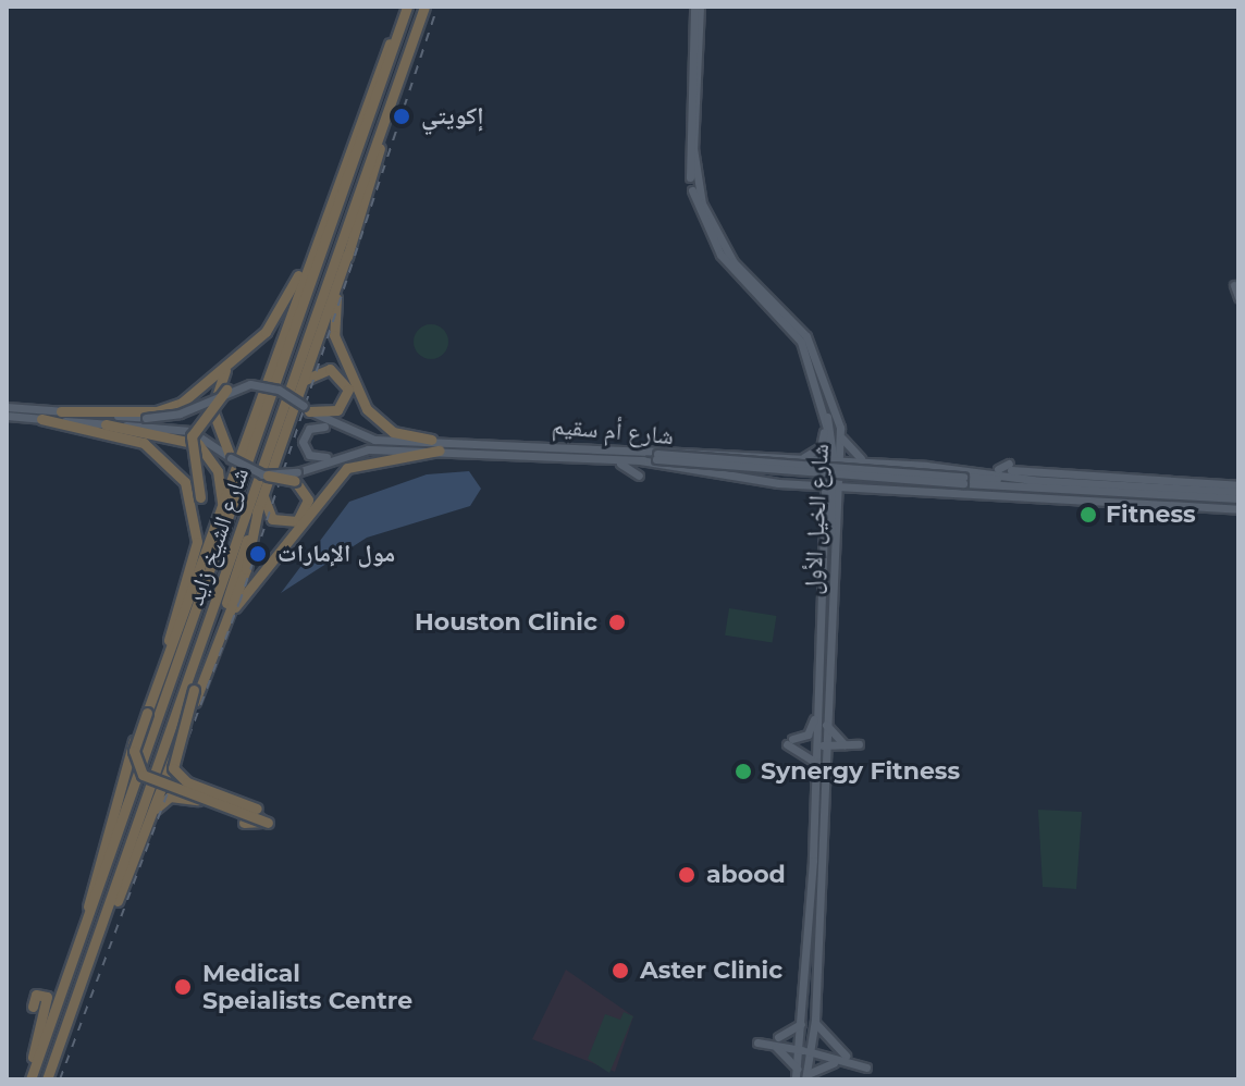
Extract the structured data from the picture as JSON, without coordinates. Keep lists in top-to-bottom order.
{
  "streets": {
    "highway": ["شارع الشيخ زايد"],
    "main road": ["شارع أم سقيم", "شارع الخيل الأول"]
  },
  "places": [
    "إكويتي",
    "Fitness",
    "مول الإمارات",
    "Houston Clinic",
    "Synergy Fitness",
    "abood",
    "Aster Clinic",
    "Medical Speialists Centre"
  ]
}
